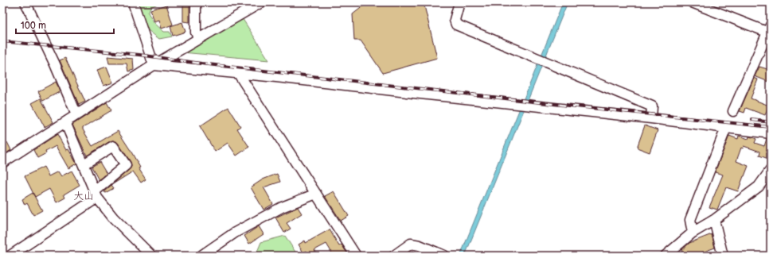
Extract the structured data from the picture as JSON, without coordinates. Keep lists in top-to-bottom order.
{
  "districts": ["大山"],
  "scale_bar": "100 m"
}
